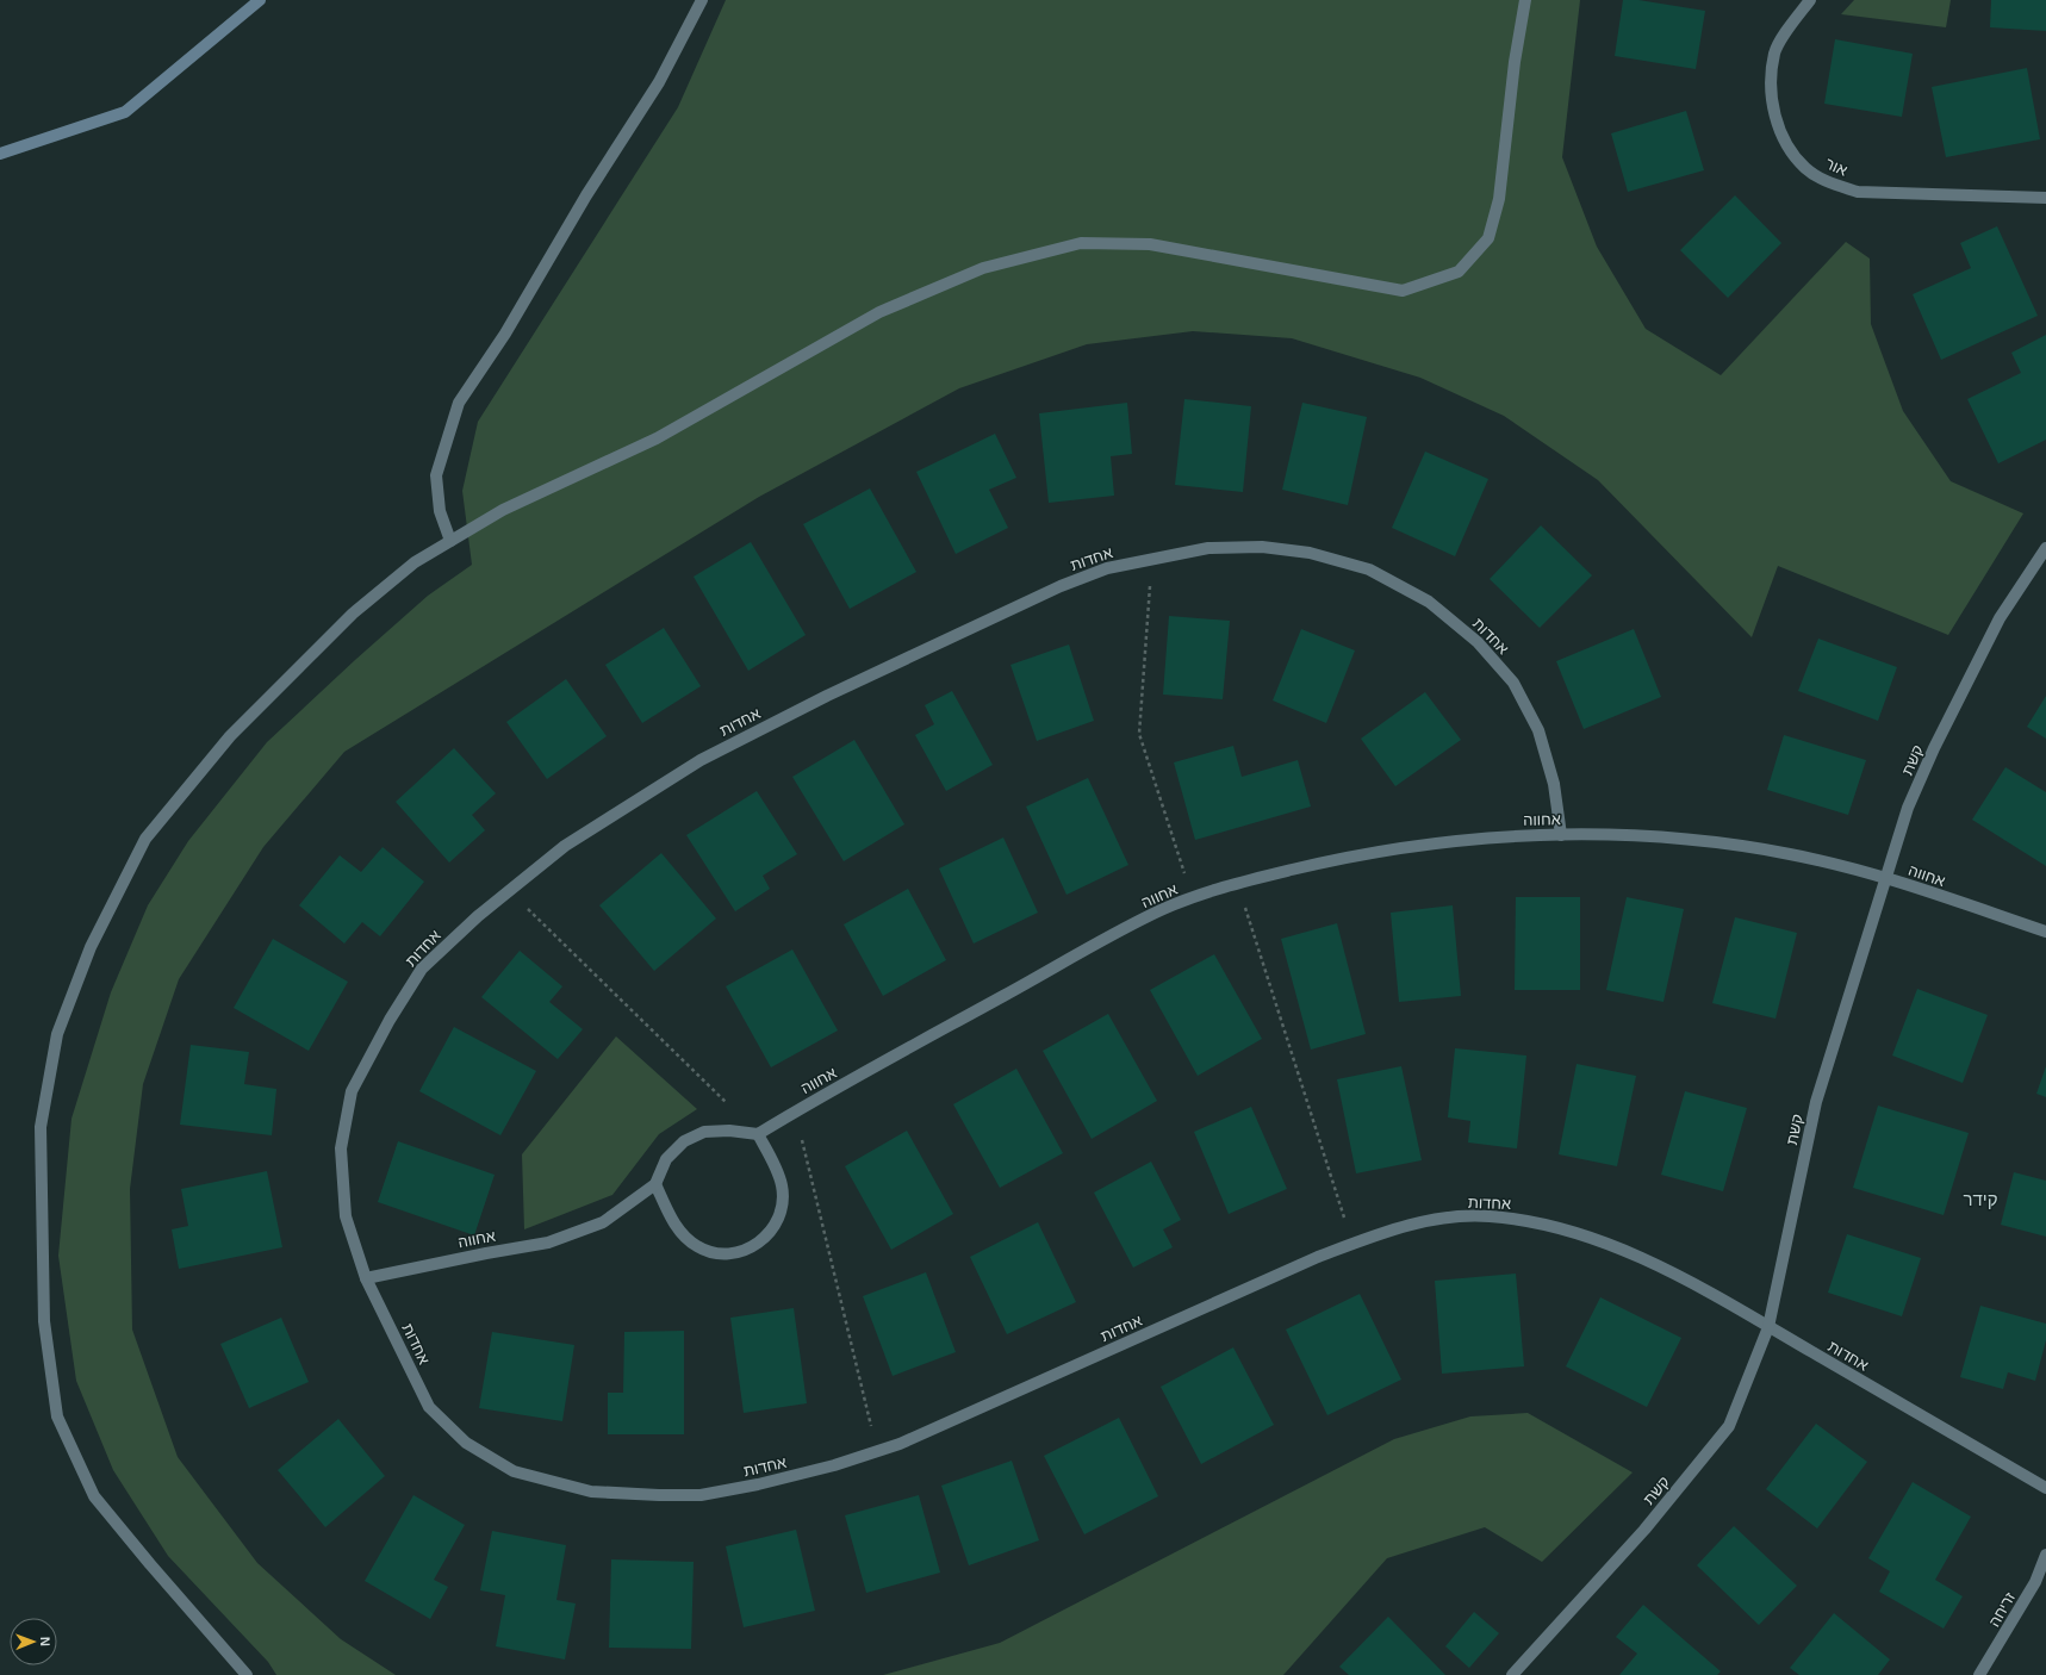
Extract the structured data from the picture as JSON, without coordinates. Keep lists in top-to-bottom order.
{
  "streets": {
    "street": [
      "אור",
      "אחדות",
      "קשת",
      "אחווה",
      "זריחה"
    ]
  },
  "crossings": [
    ["אחדות", "קשת"],
    ["אחדות", "אחווה"],
    ["קשת", "אחווה"]
  ],
  "districts": ["קידר"],
  "north": "right"
}
